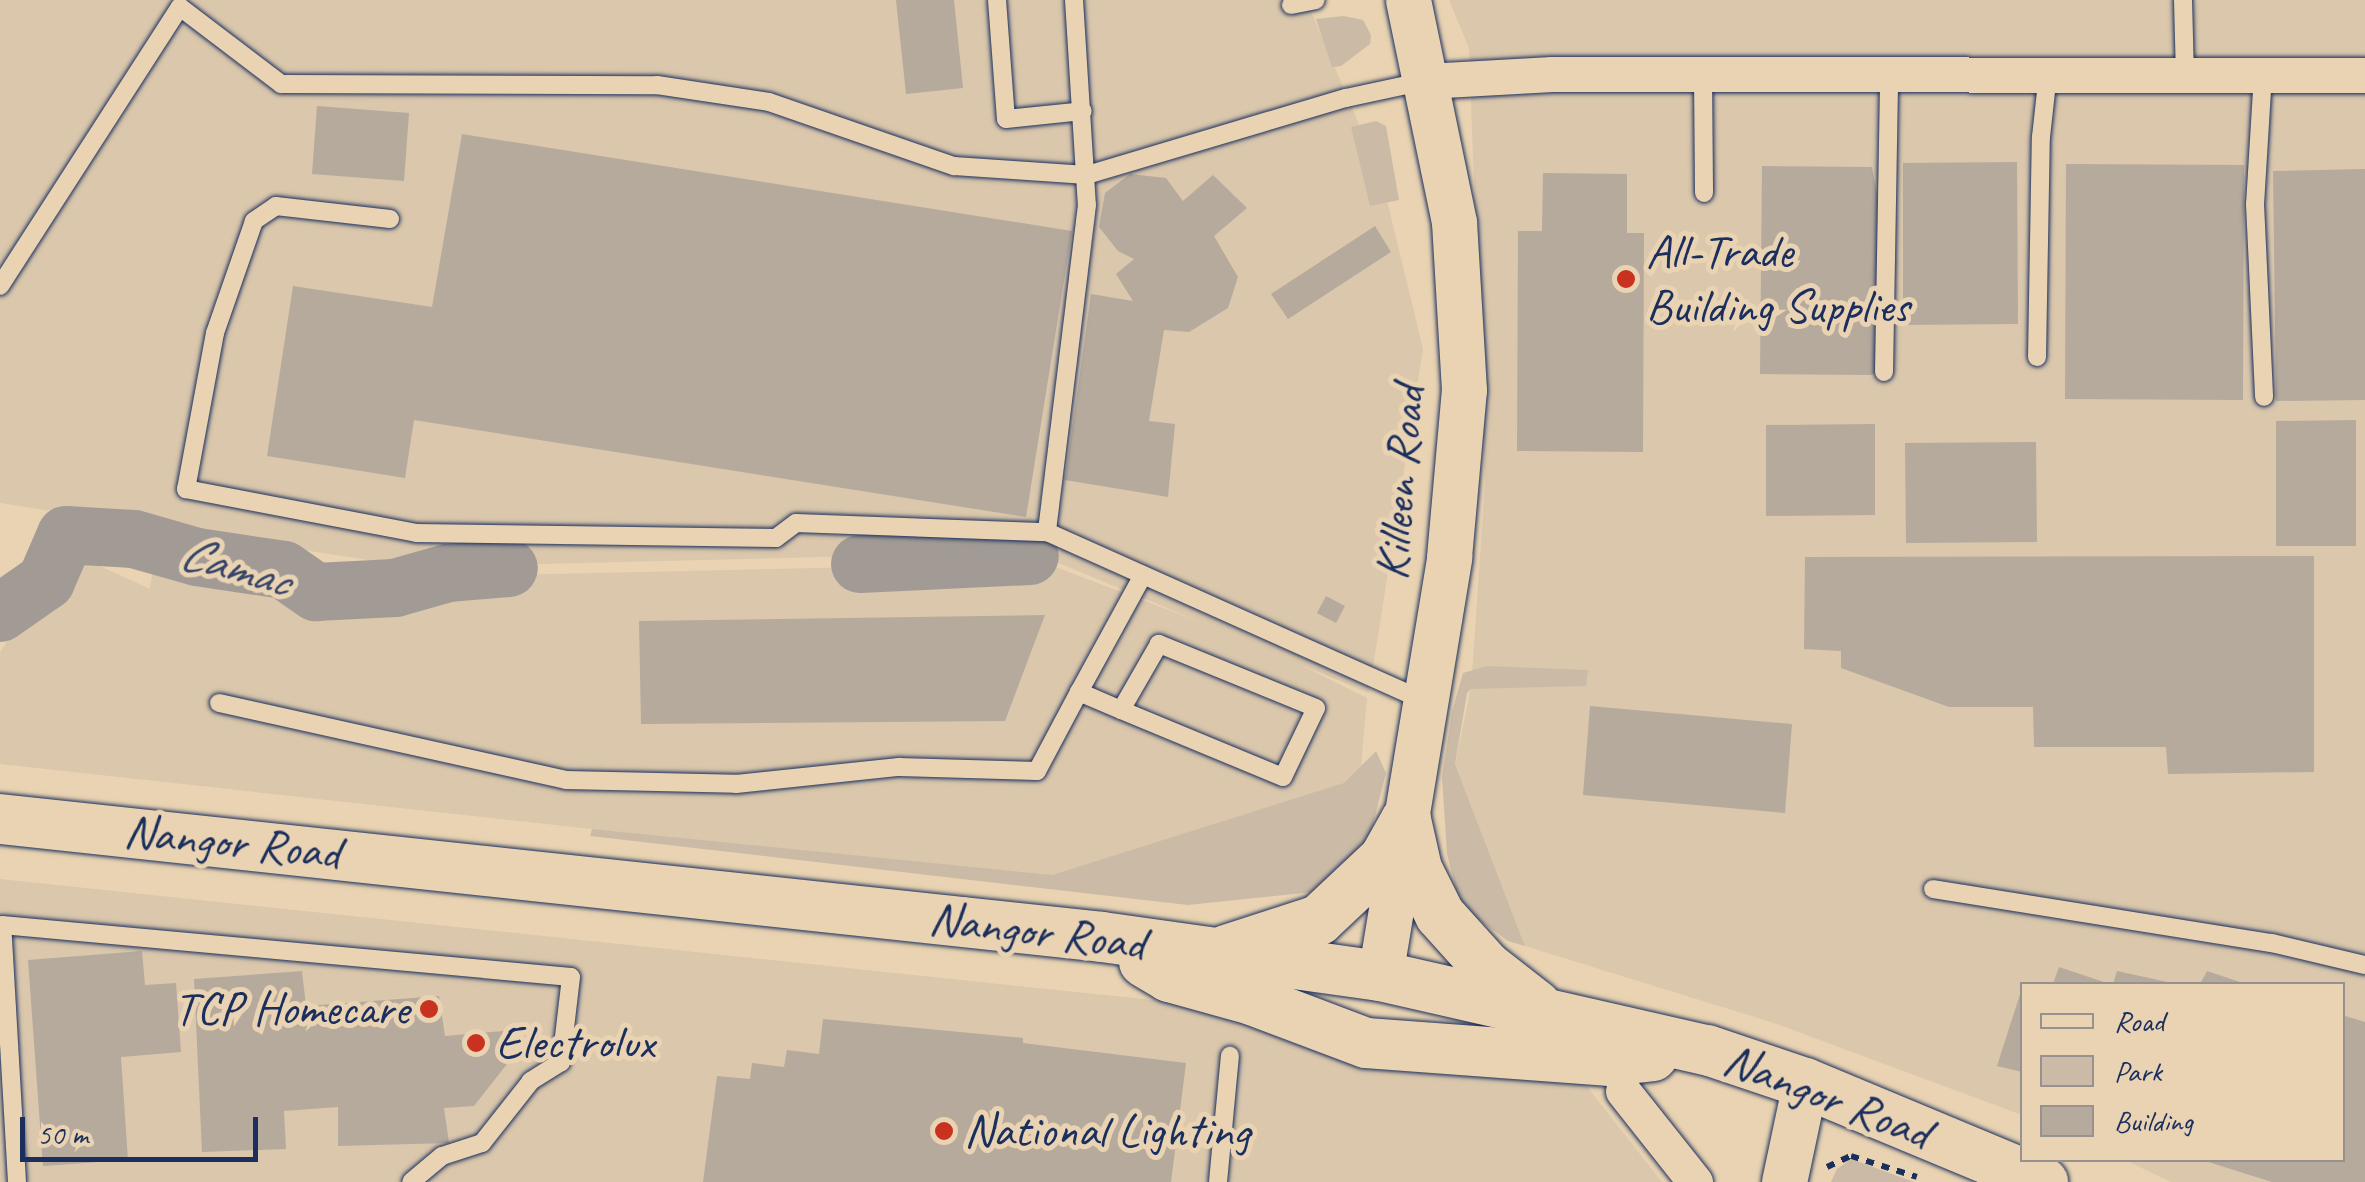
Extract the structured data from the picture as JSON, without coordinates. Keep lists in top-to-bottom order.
{
  "streets": {
    "main road": ["Nangor Road"],
    "street": ["Killeen Road"]
  },
  "crossings": [
    ["Killeen Road", "Nangor Road"]
  ],
  "water": ["Camac"],
  "places": [
    "All-Trade Building Supplies",
    "TCP Homecare",
    "Electrolux",
    "National Lighting"
  ],
  "legend": ["Road", "Park", "Building"],
  "scale_bar": "50 m"
}
